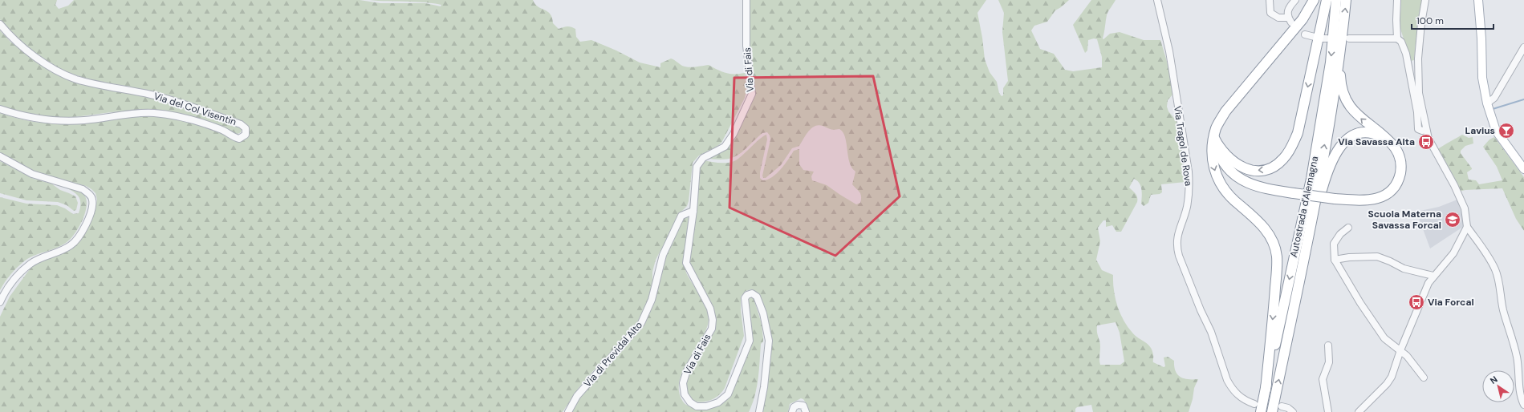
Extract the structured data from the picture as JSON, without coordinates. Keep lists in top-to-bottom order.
{
  "streets": {
    "highway": ["Autostrada d'Alemagna"],
    "street": [
      "Via di Fais",
      "Via del Col Visentin",
      "Via Tragol de Rova",
      "Via di Previdal Alto"
    ]
  },
  "crossings": [
    ["Via di Fais", "Via di Previdal Alto"]
  ],
  "places": {
    "bar": ["Lavius"],
    "bus stop": ["Via Savassa Alta", "Via Forcal"],
    "school or university": ["Scuola Materna Savassa Forcal"]
  },
  "scale_bar": "100 m",
  "north": "top left"
}
